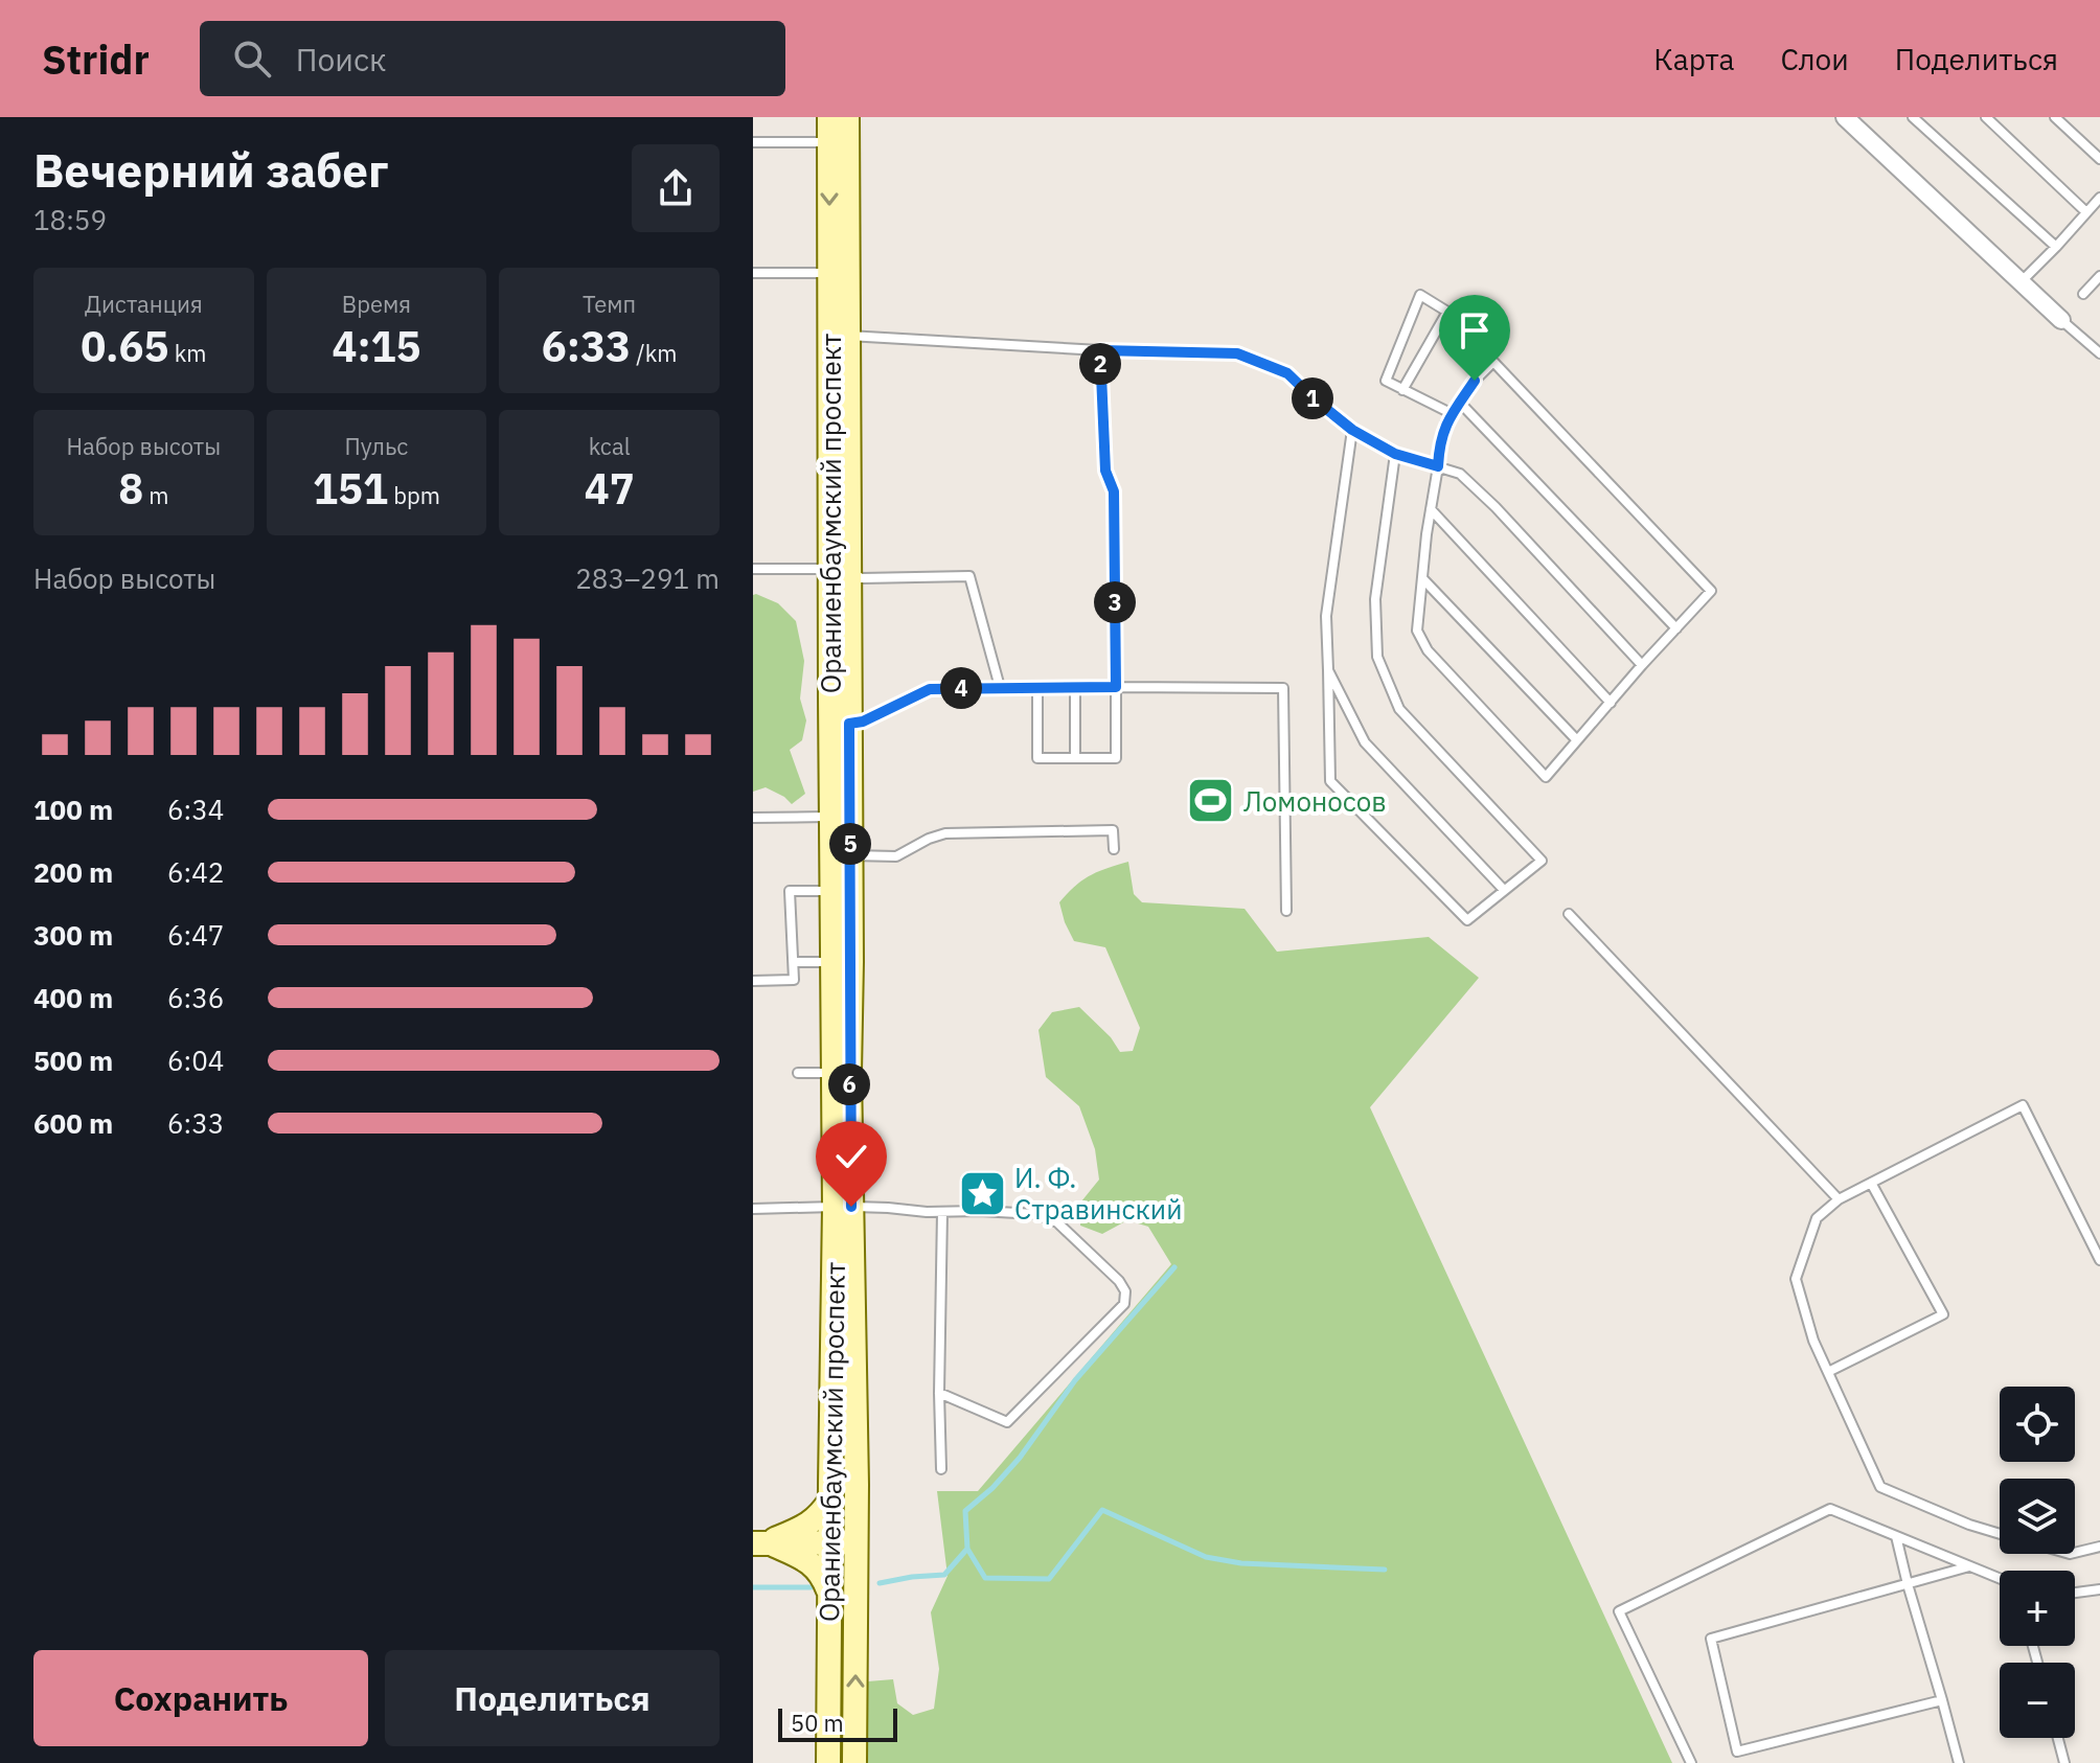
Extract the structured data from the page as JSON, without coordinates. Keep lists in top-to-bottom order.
{
  "streets": {
    "main road": ["Ораниенбаумский проспект"]
  },
  "places": {
    "sports": ["Ломоносов"],
    "place": ["И. Ф. Стравинский"]
  },
  "scale_bar": "50 m",
  "page": {
    "header": "Stridr",
    "search": "Поиск",
    "nav": ["Карта", "Слои", "Поделиться"],
    "heading": ["Вечерний забег", "18:59"],
    "stats": [
      ["Дистанция", "0.65 km"],
      ["Время", "4:15"],
      ["Темп", "6:33 /km"],
      ["Набор высоты", "8 m"],
      ["Пульс", "151 bpm"],
      ["kcal", "47"]
    ],
    "pins": [
      "2",
      "1",
      "3",
      "4",
      "5",
      "6"
    ],
    "chart": ["Набор высоты", "283–291 m"],
    "list": [
      {
        "name": "100 m",
        "note": "6:34"
      },
      {
        "name": "200 m",
        "note": "6:42"
      },
      {
        "name": "300 m",
        "note": "6:47"
      },
      {
        "name": "400 m",
        "note": "6:36"
      },
      {
        "name": "500 m",
        "note": "6:04"
      },
      {
        "name": "600 m",
        "note": "6:33"
      }
    ],
    "map_buttons": ["+", "−"],
    "buttons": ["Сохранить", "Поделиться"],
    "scale": "50 m"
  }
}
